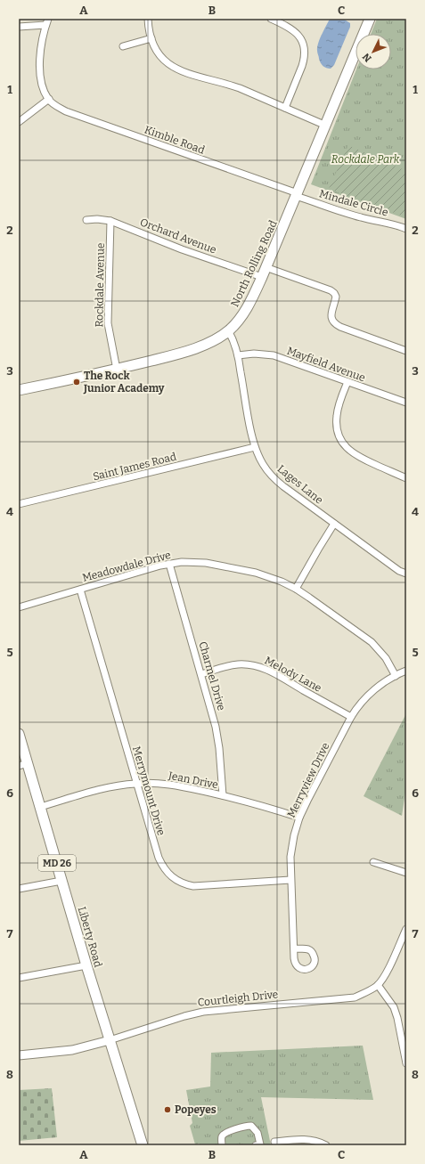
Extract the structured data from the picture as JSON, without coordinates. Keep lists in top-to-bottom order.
{
  "streets": {
    "main road": ["North Rolling Road", "MD 26", "Liberty Road"],
    "street": [
      "Kimble Road",
      "Mindale Circle",
      "Orchard Avenue",
      "Rockdale Avenue",
      "Mayfield Avenue",
      "Saint James Road",
      "Lages Lane",
      "Meadowdale Drive",
      "Melody Lane",
      "Charmel Drive",
      "Jean Drive",
      "Merryview Drive",
      "Merrymount Drive",
      "Courtleigh Drive"
    ]
  },
  "crossings": [
    ["Kimble Road", "Mindale Circle"],
    ["Kimble Road", "North Rolling Road"],
    ["Mindale Circle", "North Rolling Road"],
    ["Orchard Avenue", "North Rolling Road"],
    ["Orchard Avenue", "Rockdale Avenue"],
    ["North Rolling Road", "Rockdale Avenue"],
    ["North Rolling Road", "Lages Lane"],
    ["Mayfield Avenue", "Lages Lane"],
    ["Saint James Road", "Lages Lane"],
    ["Meadowdale Drive", "Charmel Drive"],
    ["Meadowdale Drive", "Merryview Drive"],
    ["Meadowdale Drive", "Merrymount Drive"],
    ["Melody Lane", "Charmel Drive"],
    ["Melody Lane", "Merryview Drive"],
    ["Charmel Drive", "Jean Drive"],
    ["Jean Drive", "Merryview Drive"],
    ["Jean Drive", "Merrymount Drive"],
    ["Jean Drive", "Liberty Road"],
    ["Merryview Drive", "Merrymount Drive"],
    ["Liberty Road", "Courtleigh Drive"]
  ],
  "parks": ["Rockdale Park"],
  "places": ["The Rock Junior Academy", "Popeyes"],
  "north": "bottom left",
  "grid": {
    "columns": ["A", "B", "C"],
    "rows": [
      "1",
      "2",
      "3",
      "4",
      "5",
      "6",
      "7",
      "8"
    ]
  }
}
